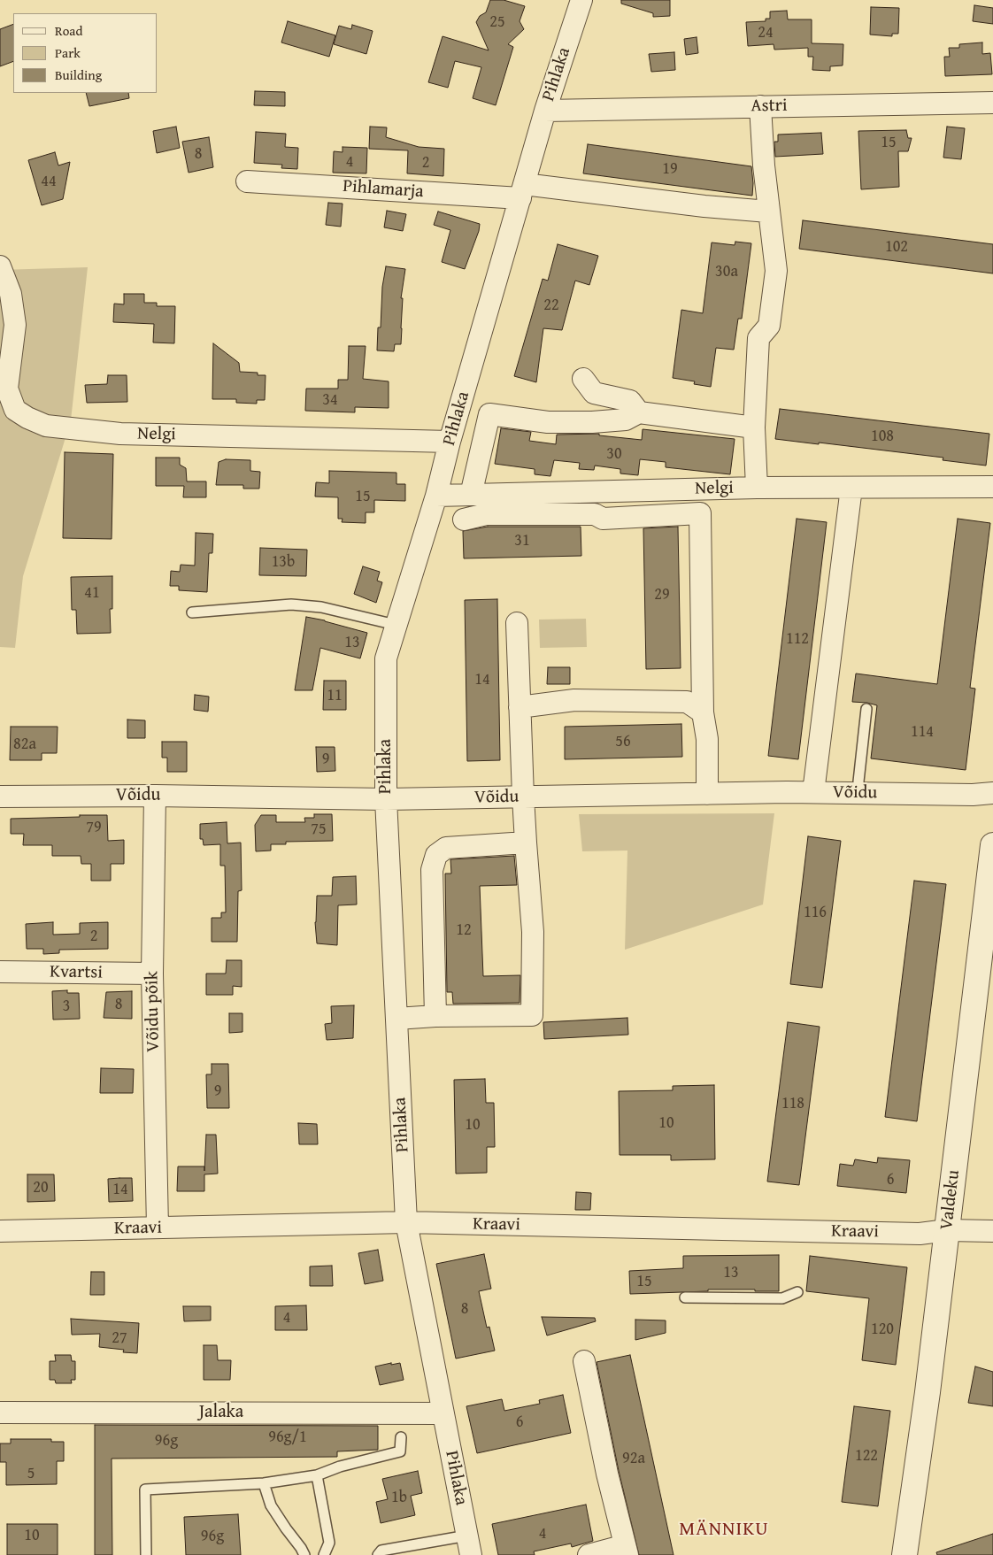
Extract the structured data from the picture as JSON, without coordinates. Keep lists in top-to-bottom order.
{
  "streets": {
    "street": [
      "Pihlaka",
      "Astri",
      "Pihlamarja",
      "Nelgi",
      "Võidu",
      "Kvartsi",
      "Võidu põik",
      "Valdeku",
      "Kraavi",
      "Jalaka"
    ]
  },
  "crossings": [
    ["Pihlaka", "Astri"],
    ["Pihlaka", "Pihlamarja"],
    ["Pihlaka", "Nelgi"],
    ["Pihlaka", "Võidu"],
    ["Pihlaka", "Kraavi"],
    ["Pihlaka", "Jalaka"],
    ["Võidu", "Võidu põik"],
    ["Kvartsi", "Võidu põik"],
    ["Võidu põik", "Kraavi"],
    ["Valdeku", "Kraavi"]
  ],
  "districts": ["MÄNNIKU"],
  "house_numbers": [
    "25",
    "24",
    "15",
    "8",
    "4",
    "2",
    "19",
    "44",
    "102",
    "30a",
    "22",
    "34",
    "108",
    "30",
    "15",
    "31",
    "13b",
    "41",
    "29",
    "112",
    "13",
    "14",
    "11",
    "114",
    "56",
    "82a",
    "9",
    "79",
    "75",
    "116",
    "12",
    "2",
    "8",
    "3",
    "9",
    "118",
    "10",
    "10",
    "6",
    "20",
    "14",
    "13",
    "15",
    "8",
    "4",
    "120",
    "27",
    "6",
    "96g/1",
    "96g",
    "122",
    "92a",
    "5",
    "1b",
    "4",
    "10",
    "96g"
  ],
  "legend": ["Road", "Park", "Building"]
}
